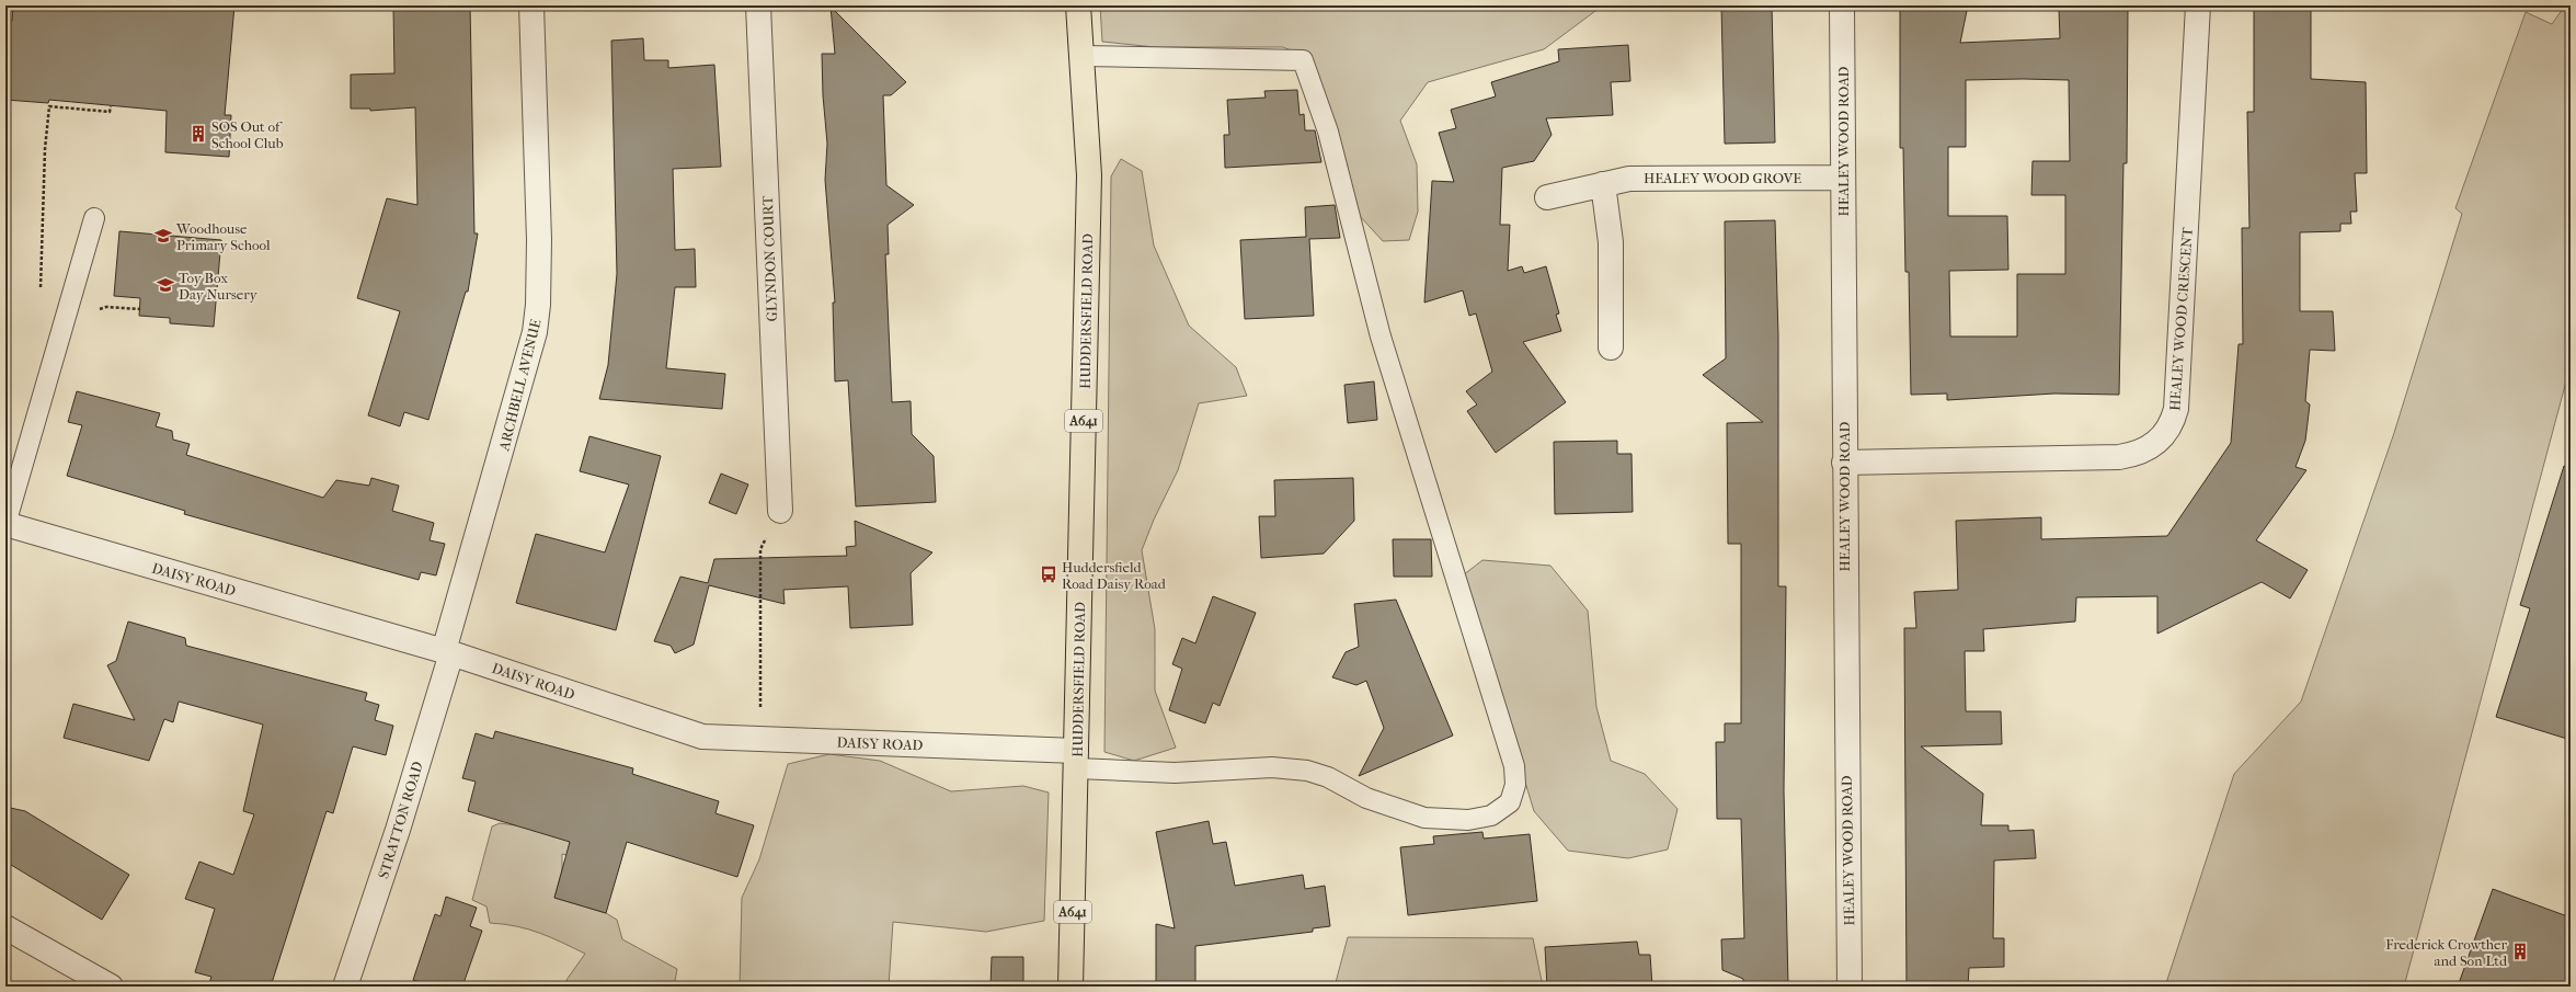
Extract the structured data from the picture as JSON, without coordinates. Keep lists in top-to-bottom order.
{
  "streets": {
    "main road": ["HUDDERSFIELD ROAD", "A641"],
    "street": [
      "HEALEY WOOD ROAD",
      "HEALEY WOOD GROVE",
      "GLYNDON COURT",
      "HEALEY WOOD CRESCENT",
      "ARCHBELL AVENUE",
      "DAISY ROAD",
      "STRATTON ROAD"
    ]
  },
  "crossings": [
    ["HEALEY WOOD ROAD", "HEALEY WOOD GROVE"],
    ["HEALEY WOOD ROAD", "HEALEY WOOD CRESCENT"],
    ["HUDDERSFIELD ROAD", "DAISY ROAD"],
    ["ARCHBELL AVENUE", "DAISY ROAD"],
    ["ARCHBELL AVENUE", "STRATTON ROAD"],
    ["DAISY ROAD", "STRATTON ROAD"]
  ],
  "places": {
    "building": ["SOS Out of School Club", "Frederick Crowther and Son Ltd"],
    "school or university": ["Woodhouse Primary School", "Toy Box Day Nursery"],
    "bus stop": ["Huddersfield Road Daisy Road"]
  }
}
